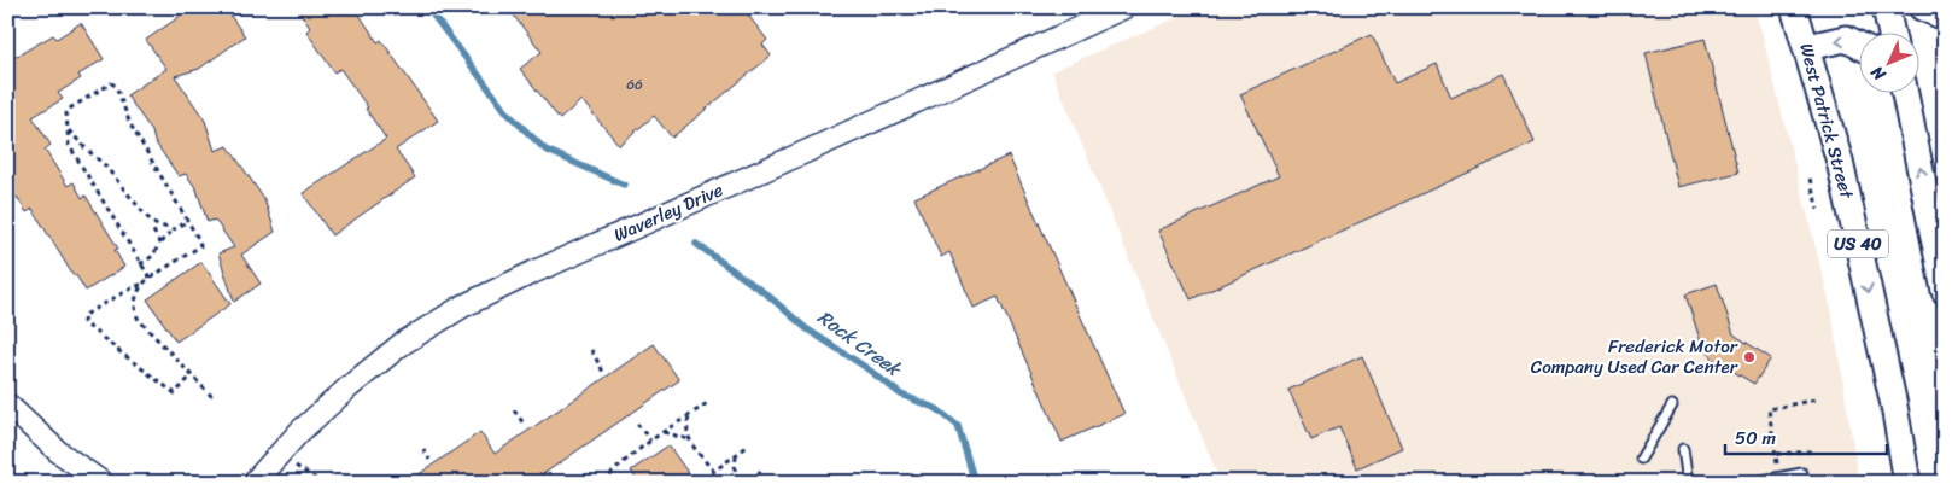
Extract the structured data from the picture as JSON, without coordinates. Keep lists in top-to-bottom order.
{
  "streets": {
    "main road": ["West Patrick Street", "US 40"],
    "street": ["Waverley Drive"]
  },
  "water": ["Rock Creek"],
  "places": ["Frederick Motor Company Used Car Center"],
  "house_numbers": ["66"],
  "scale_bar": "50 m",
  "north": "bottom left"
}
